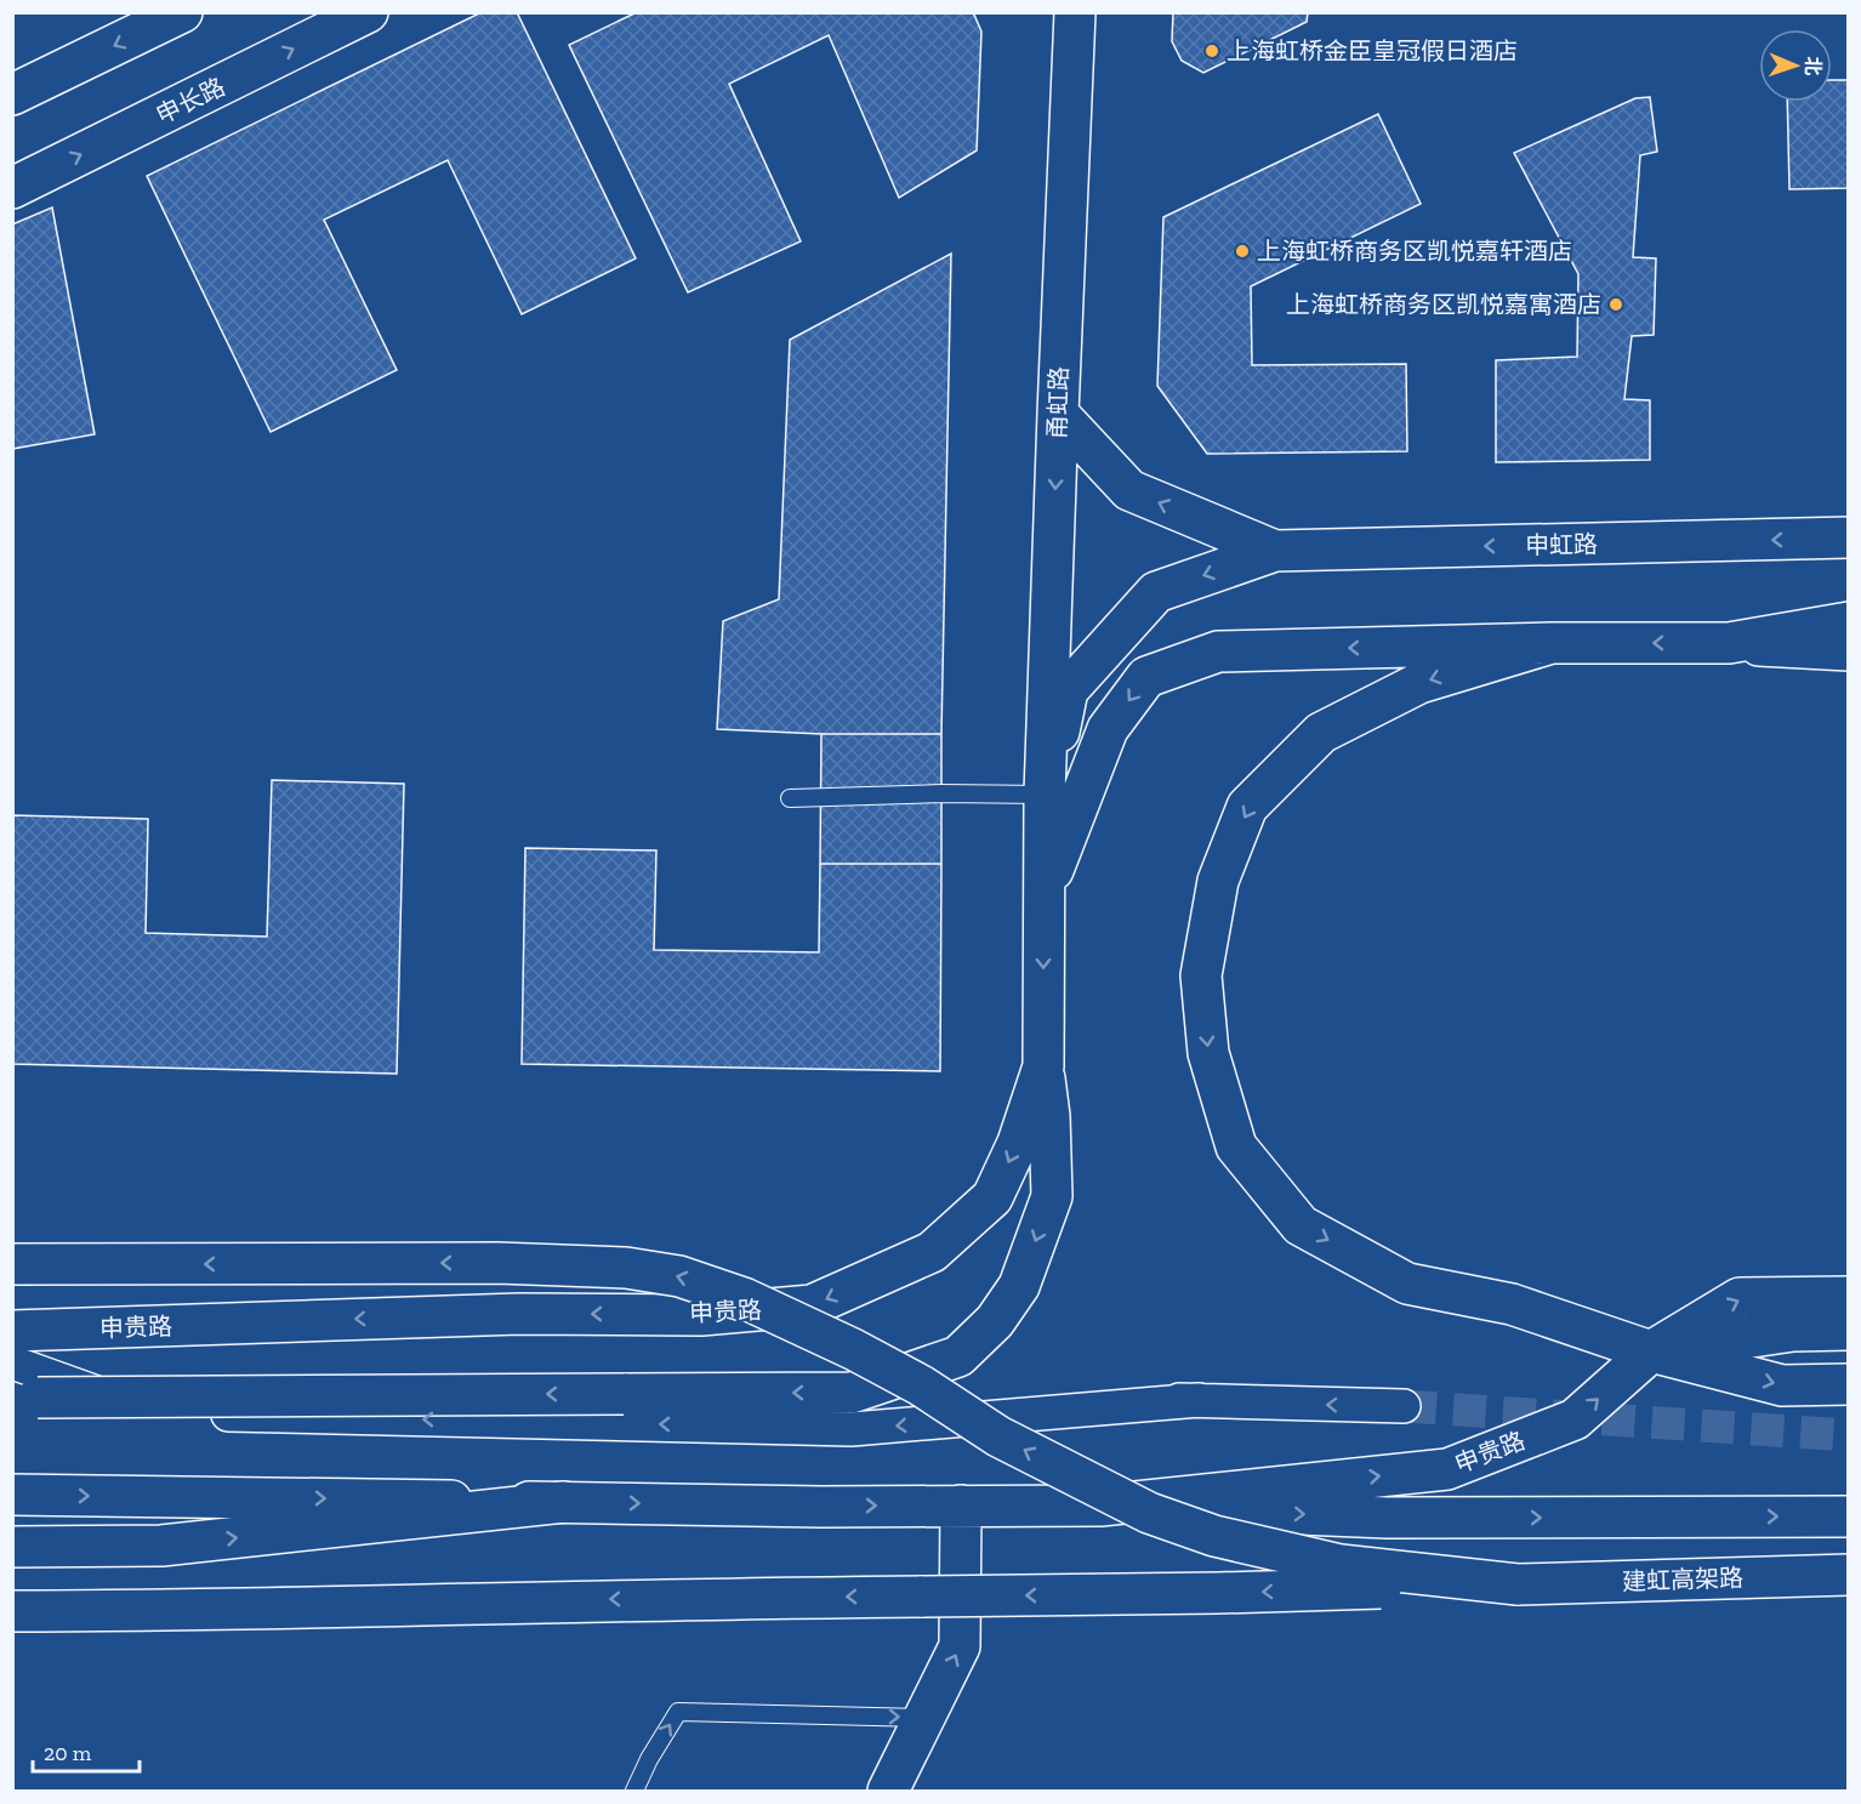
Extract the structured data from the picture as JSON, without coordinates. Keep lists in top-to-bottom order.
{
  "streets": {
    "main road": [
      "申长路",
      "甬虹路",
      "申虹路",
      "申贵路",
      "建虹高架路"
    ]
  },
  "crossings": [
    ["甬虹路", "申虹路"],
    ["甬虹路", "申贵路"],
    ["申虹路", "申贵路"]
  ],
  "one_way": ["甬虹路"],
  "places": ["上海虹桥金臣皇冠假日酒店", "上海虹桥商务区凯悦嘉轩酒店", "上海虹桥商务区凯悦嘉寓酒店"],
  "scale_bar": "20 m",
  "north": "right"
}
